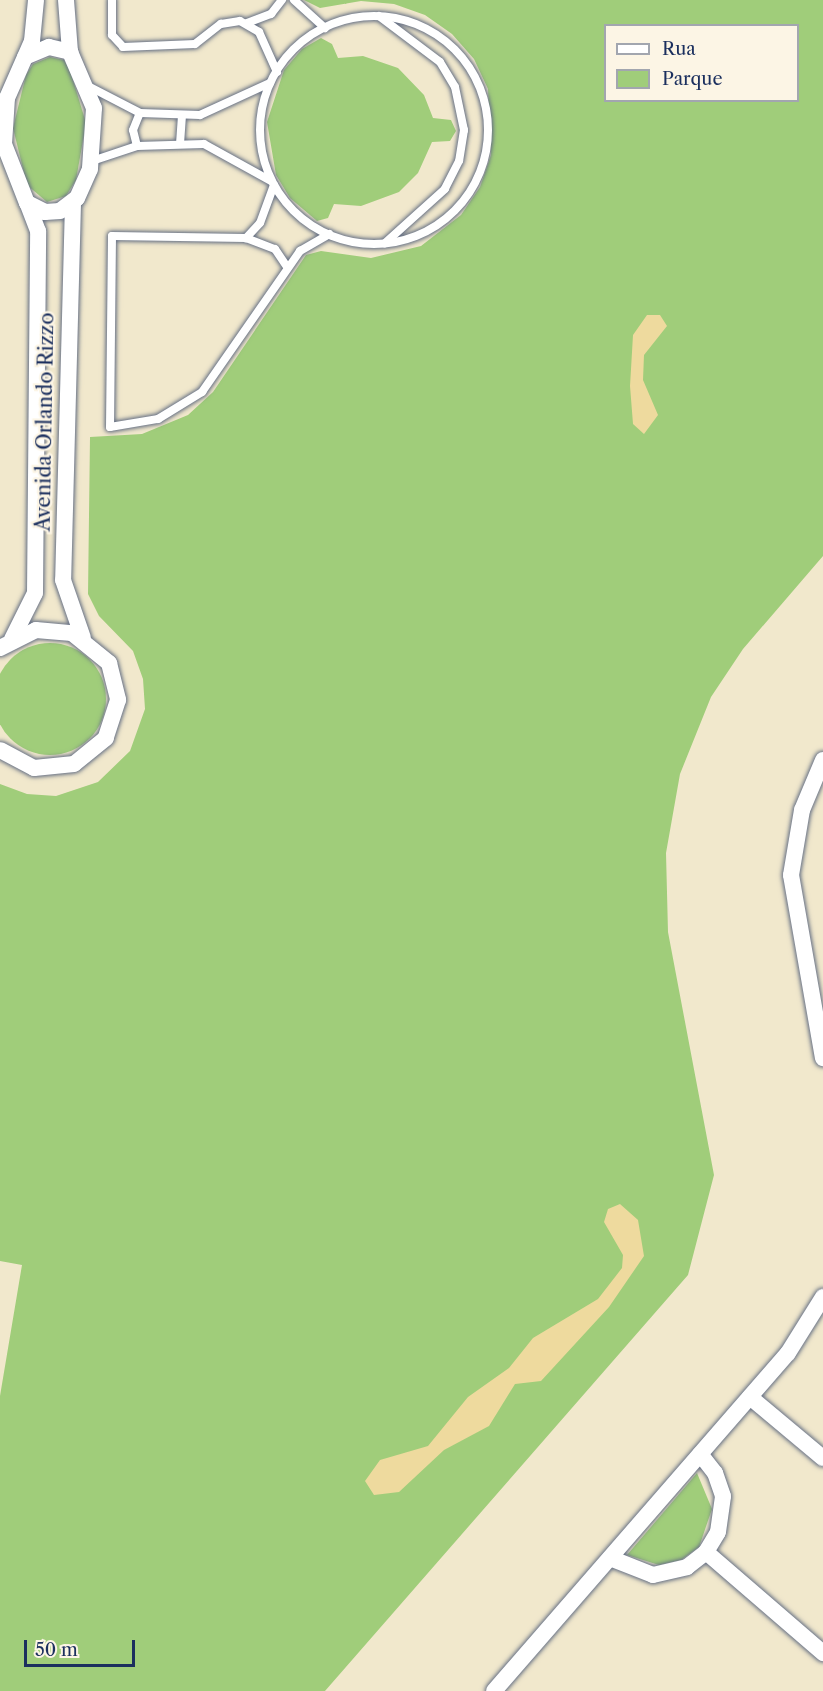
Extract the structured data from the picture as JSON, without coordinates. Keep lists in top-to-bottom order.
{
  "streets": {
    "street": ["Avenida Orlando Rizzo"]
  },
  "legend": ["Rua", "Parque"],
  "scale_bar": "50 m"
}
